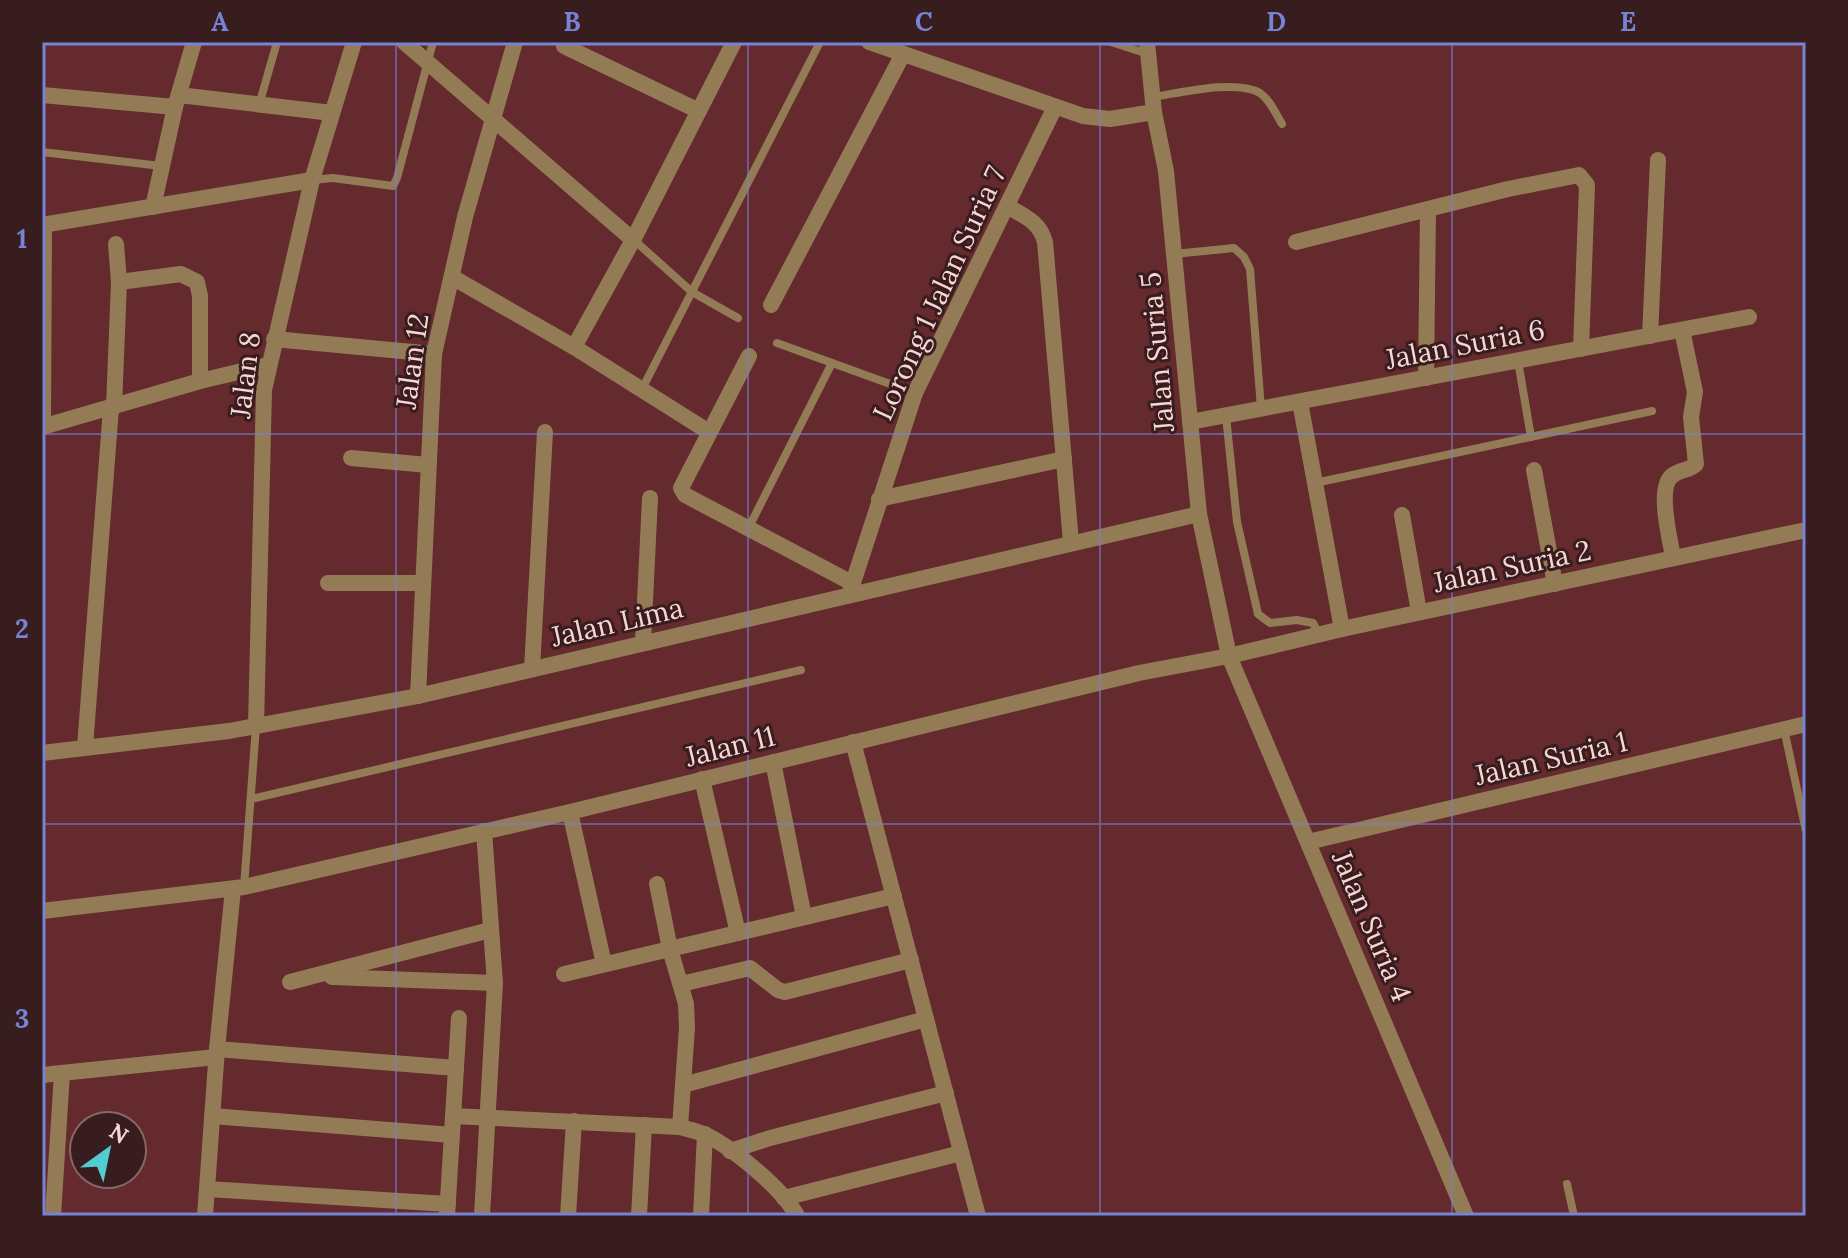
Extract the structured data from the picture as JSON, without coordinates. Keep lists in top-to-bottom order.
{
  "streets": {
    "street": [
      "Lorong 1 Jalan Suria 7",
      "Jalan Suria 6",
      "Jalan Suria 5",
      "Jalan 12",
      "Jalan 8",
      "Jalan Suria 2",
      "Jalan Lima",
      "Jalan 11",
      "Jalan Suria 1",
      "Jalan Suria 4"
    ]
  },
  "crossings": [
    ["Lorong 1 Jalan Suria 7", "Jalan Lima"],
    ["Jalan Suria 6", "Jalan Suria 5"],
    ["Jalan Suria 5", "Jalan Suria 2"],
    ["Jalan Suria 5", "Jalan Lima"],
    ["Jalan Suria 5", "Jalan 11"],
    ["Jalan Suria 5", "Jalan Suria 4"],
    ["Jalan 12", "Jalan Lima"],
    ["Jalan 8", "Jalan Lima"],
    ["Jalan Suria 2", "Jalan 11"],
    ["Jalan Suria 2", "Jalan Suria 4"],
    ["Jalan 11", "Jalan Suria 4"],
    ["Jalan Suria 1", "Jalan Suria 4"]
  ],
  "north": "top right",
  "grid": {
    "columns": [
      "A",
      "B",
      "C",
      "D",
      "E"
    ],
    "rows": ["1", "2", "3"]
  }
}
